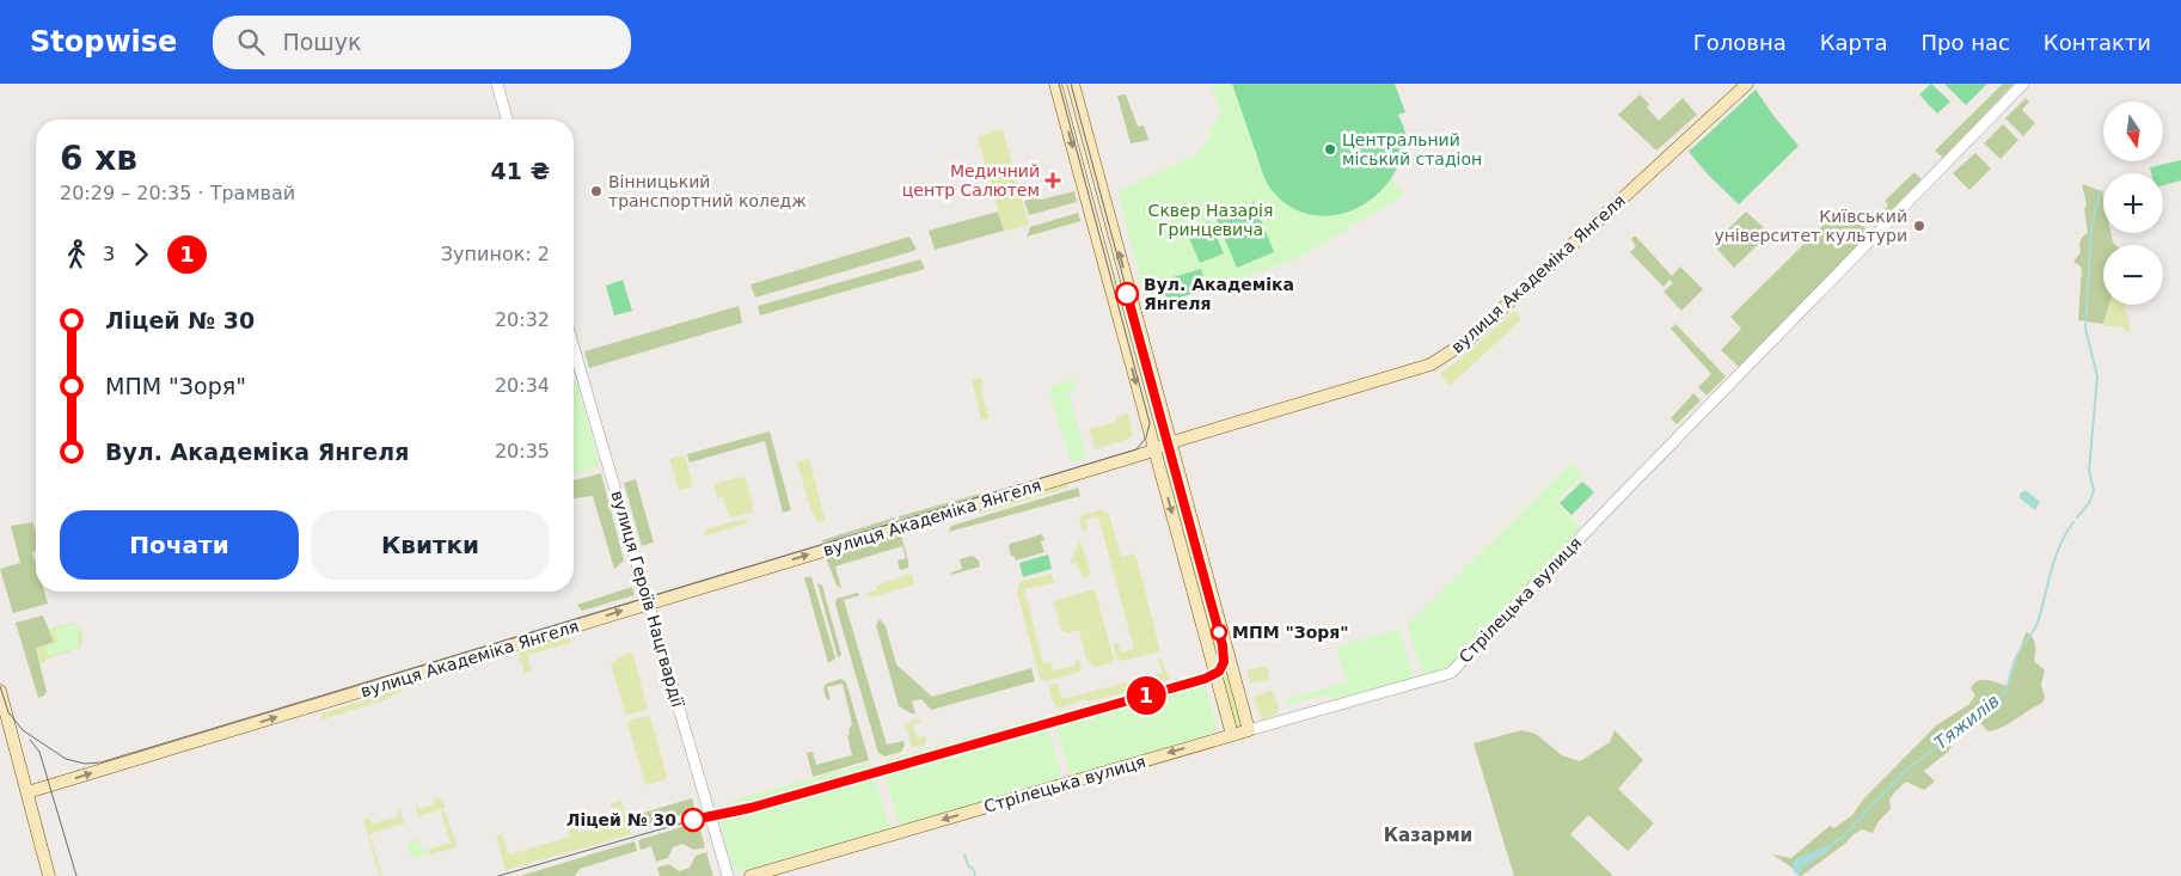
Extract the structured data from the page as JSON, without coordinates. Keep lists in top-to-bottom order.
{
  "streets": {
    "main road": ["вулиця Академіка Янгеля", "Стрілецька вулиця"],
    "street": ["вулиця Героїв Нацгвардії"]
  },
  "crossings": [
    ["вулиця Академіка Янгеля", "вулиця Героїв Нацгвардії"]
  ],
  "one_way": ["вулиця Академіка Янгеля"],
  "districts": ["Казарми"],
  "water": ["Тяжилів"],
  "parks": ["Сквер Назарія Гринцевича"],
  "places": {
    "other": [
      "Центральний міський стадіон",
      "Вінницький транспортний коледж",
      "Київський університет культури",
      "Вул. Академіка Янгеля",
      "МПМ \"Зоря\"",
      "Ліцей № 30"
    ],
    "health": ["Медичний центр Салютем"]
  },
  "lines": ["tram line 1"],
  "north": "bottom",
  "page": {
    "header": "Stopwise",
    "search": "Пошук",
    "nav": [
      "Головна",
      "Карта",
      "Про нас",
      "Контакти"
    ],
    "on_map": "1",
    "map_buttons": ["+", "−"],
    "heading": ["6 хв", "20:29 – 20:35 · Трамвай", "41 ₴"],
    "legs": ["3", "1", "Зупинок: 2"],
    "list": [
      {
        "name": "Ліцей № 30",
        "value": "20:32"
      },
      {
        "name": "МПМ \"Зоря\"",
        "value": "20:34"
      },
      {
        "name": "Вул. Академіка Янгеля",
        "value": "20:35"
      }
    ],
    "buttons": ["Почати", "Квитки"]
  }
}
